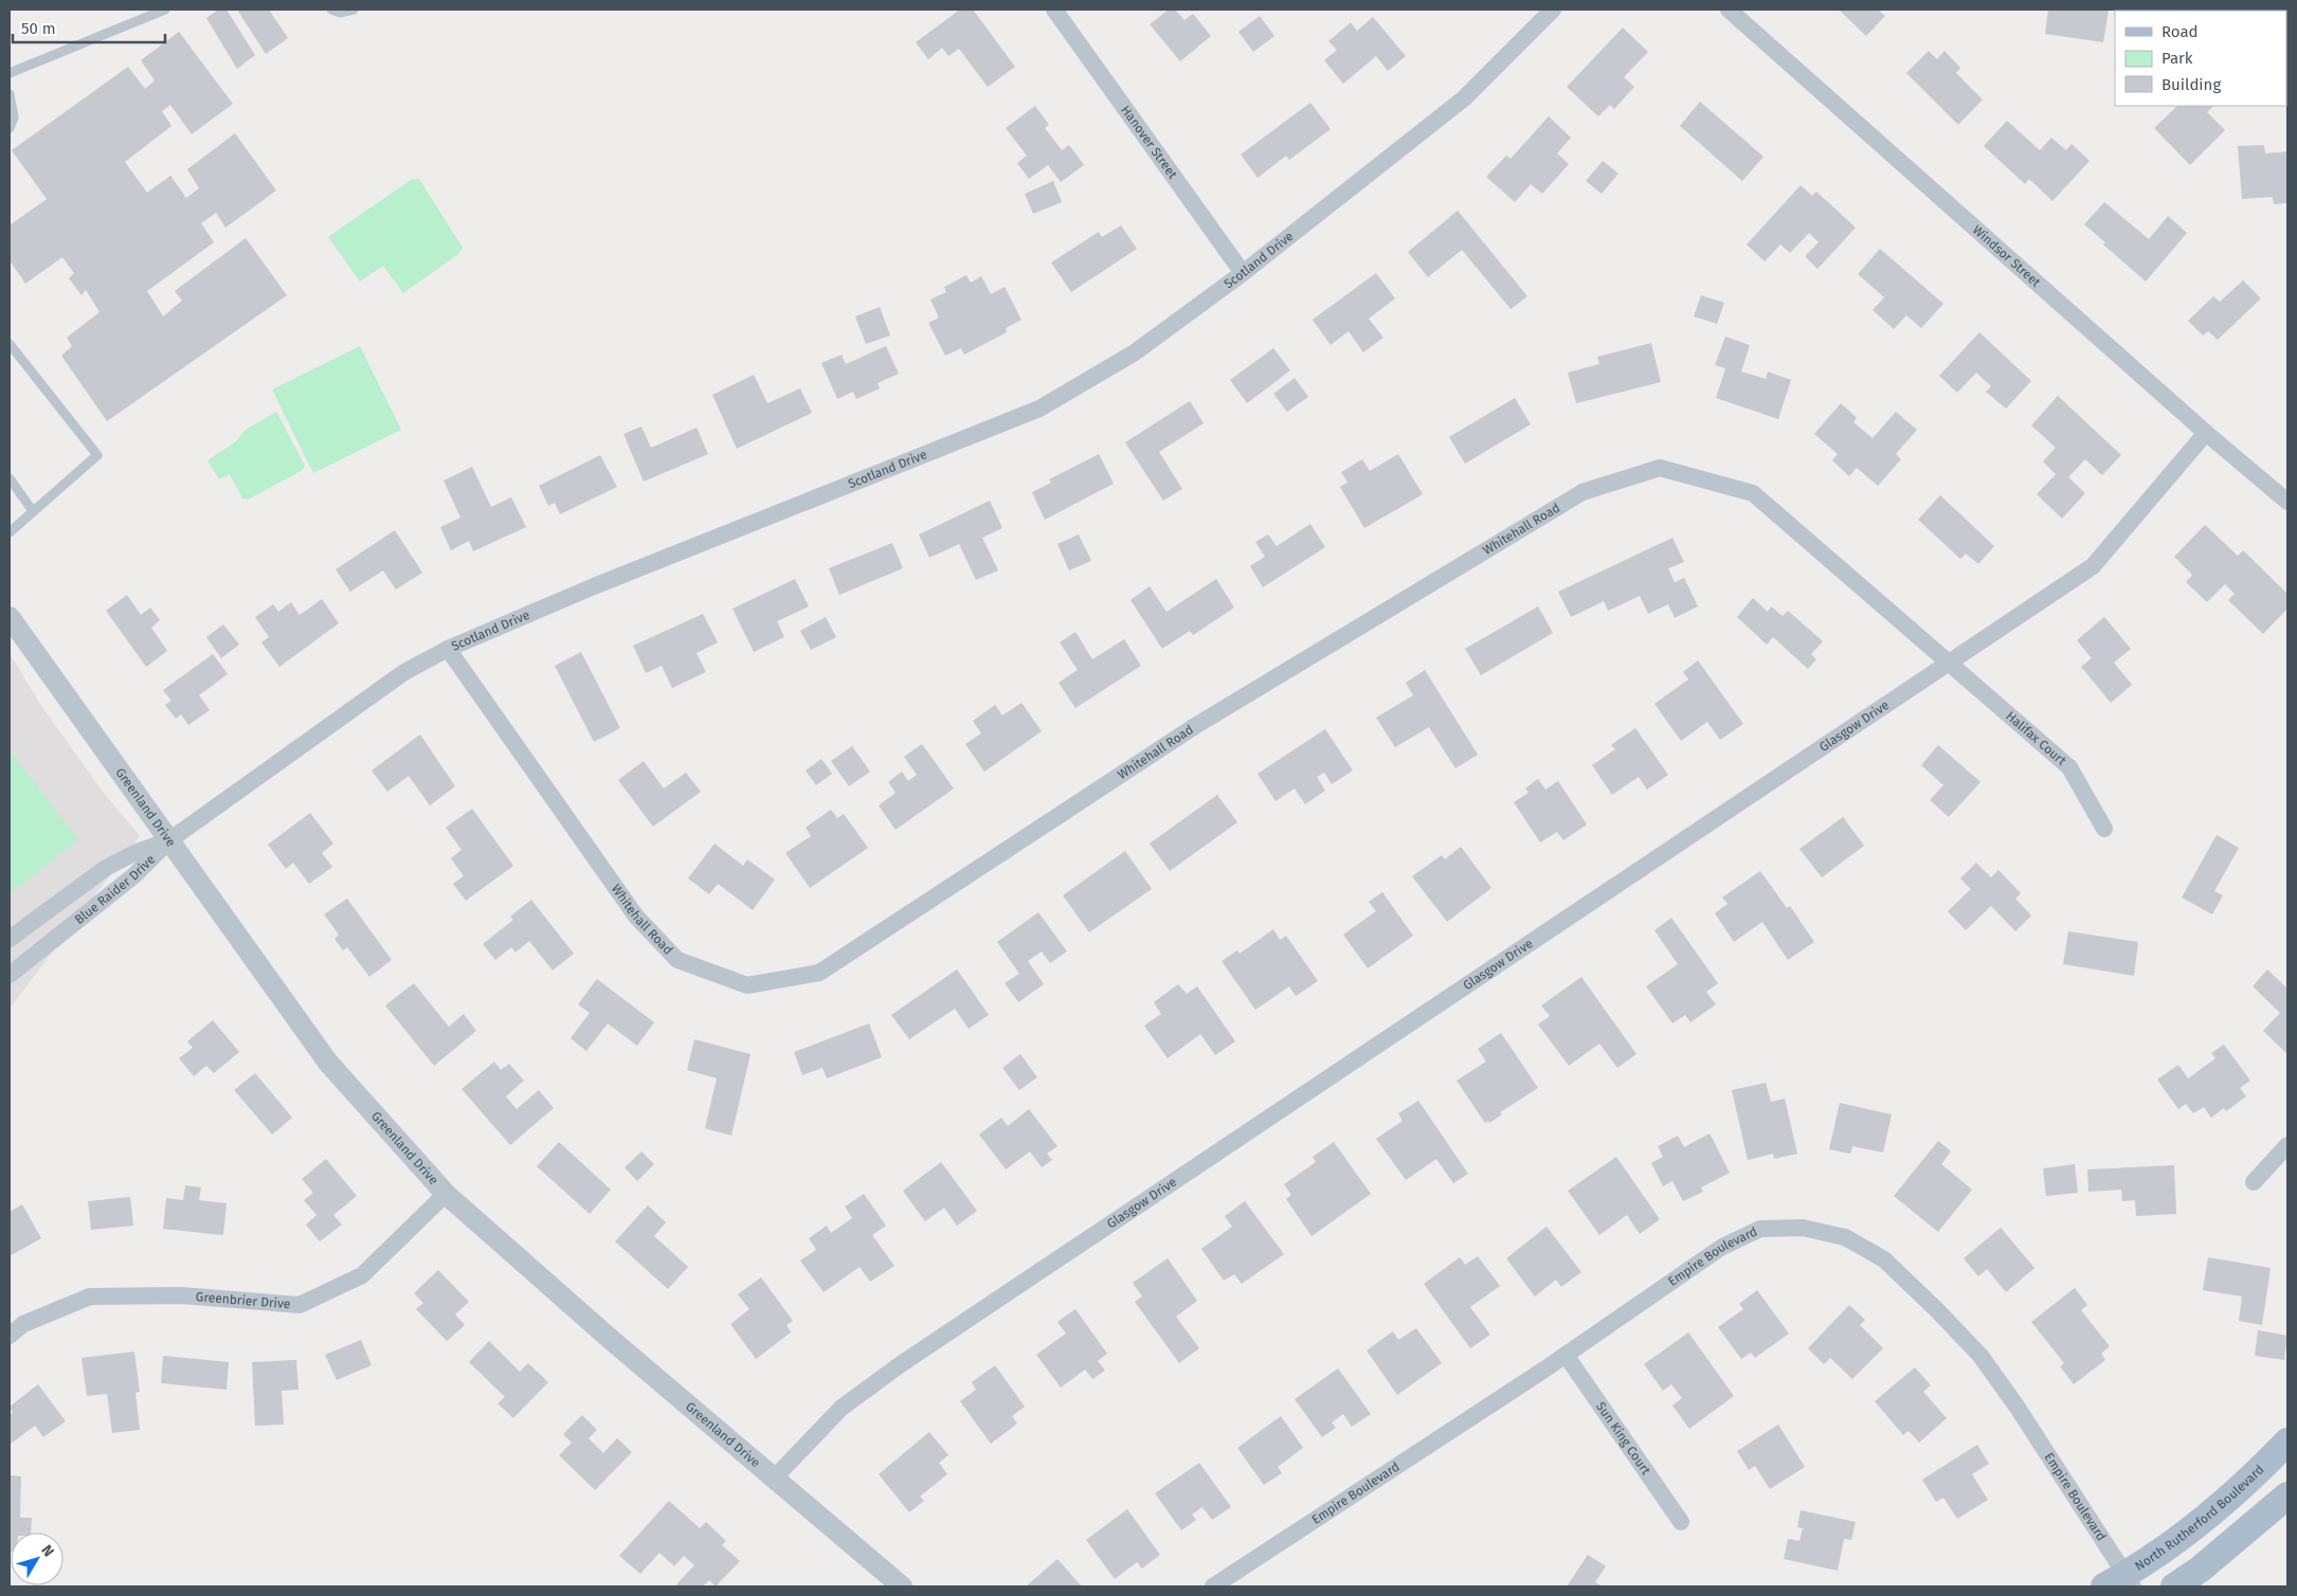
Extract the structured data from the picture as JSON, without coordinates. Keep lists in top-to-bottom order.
{
  "streets": {
    "main road": ["North Rutherford Boulevard"],
    "street": [
      "Hanover Street",
      "Windsor Street",
      "Scotland Drive",
      "Whitehall Road",
      "Glasgow Drive",
      "Halifax Court",
      "Greenland Drive",
      "Blue Raider Drive",
      "Empire Boulevard",
      "Greenbrier Drive",
      "Sun King Court"
    ]
  },
  "crossings": [
    ["Hanover Street", "Scotland Drive"],
    ["Windsor Street", "Glasgow Drive"],
    ["Scotland Drive", "Whitehall Road"],
    ["Scotland Drive", "Greenland Drive"],
    ["Scotland Drive", "Blue Raider Drive"],
    ["Whitehall Road", "Glasgow Drive"],
    ["Whitehall Road", "Halifax Court"],
    ["Glasgow Drive", "Halifax Court"],
    ["Glasgow Drive", "Greenland Drive"],
    ["Greenland Drive", "Blue Raider Drive"],
    ["Greenland Drive", "Greenbrier Drive"],
    ["Empire Boulevard", "Sun King Court"],
    ["Empire Boulevard", "North Rutherford Boulevard"]
  ],
  "legend": ["Road", "Park", "Building"],
  "scale_bar": "50 m",
  "north": "top right"
}
